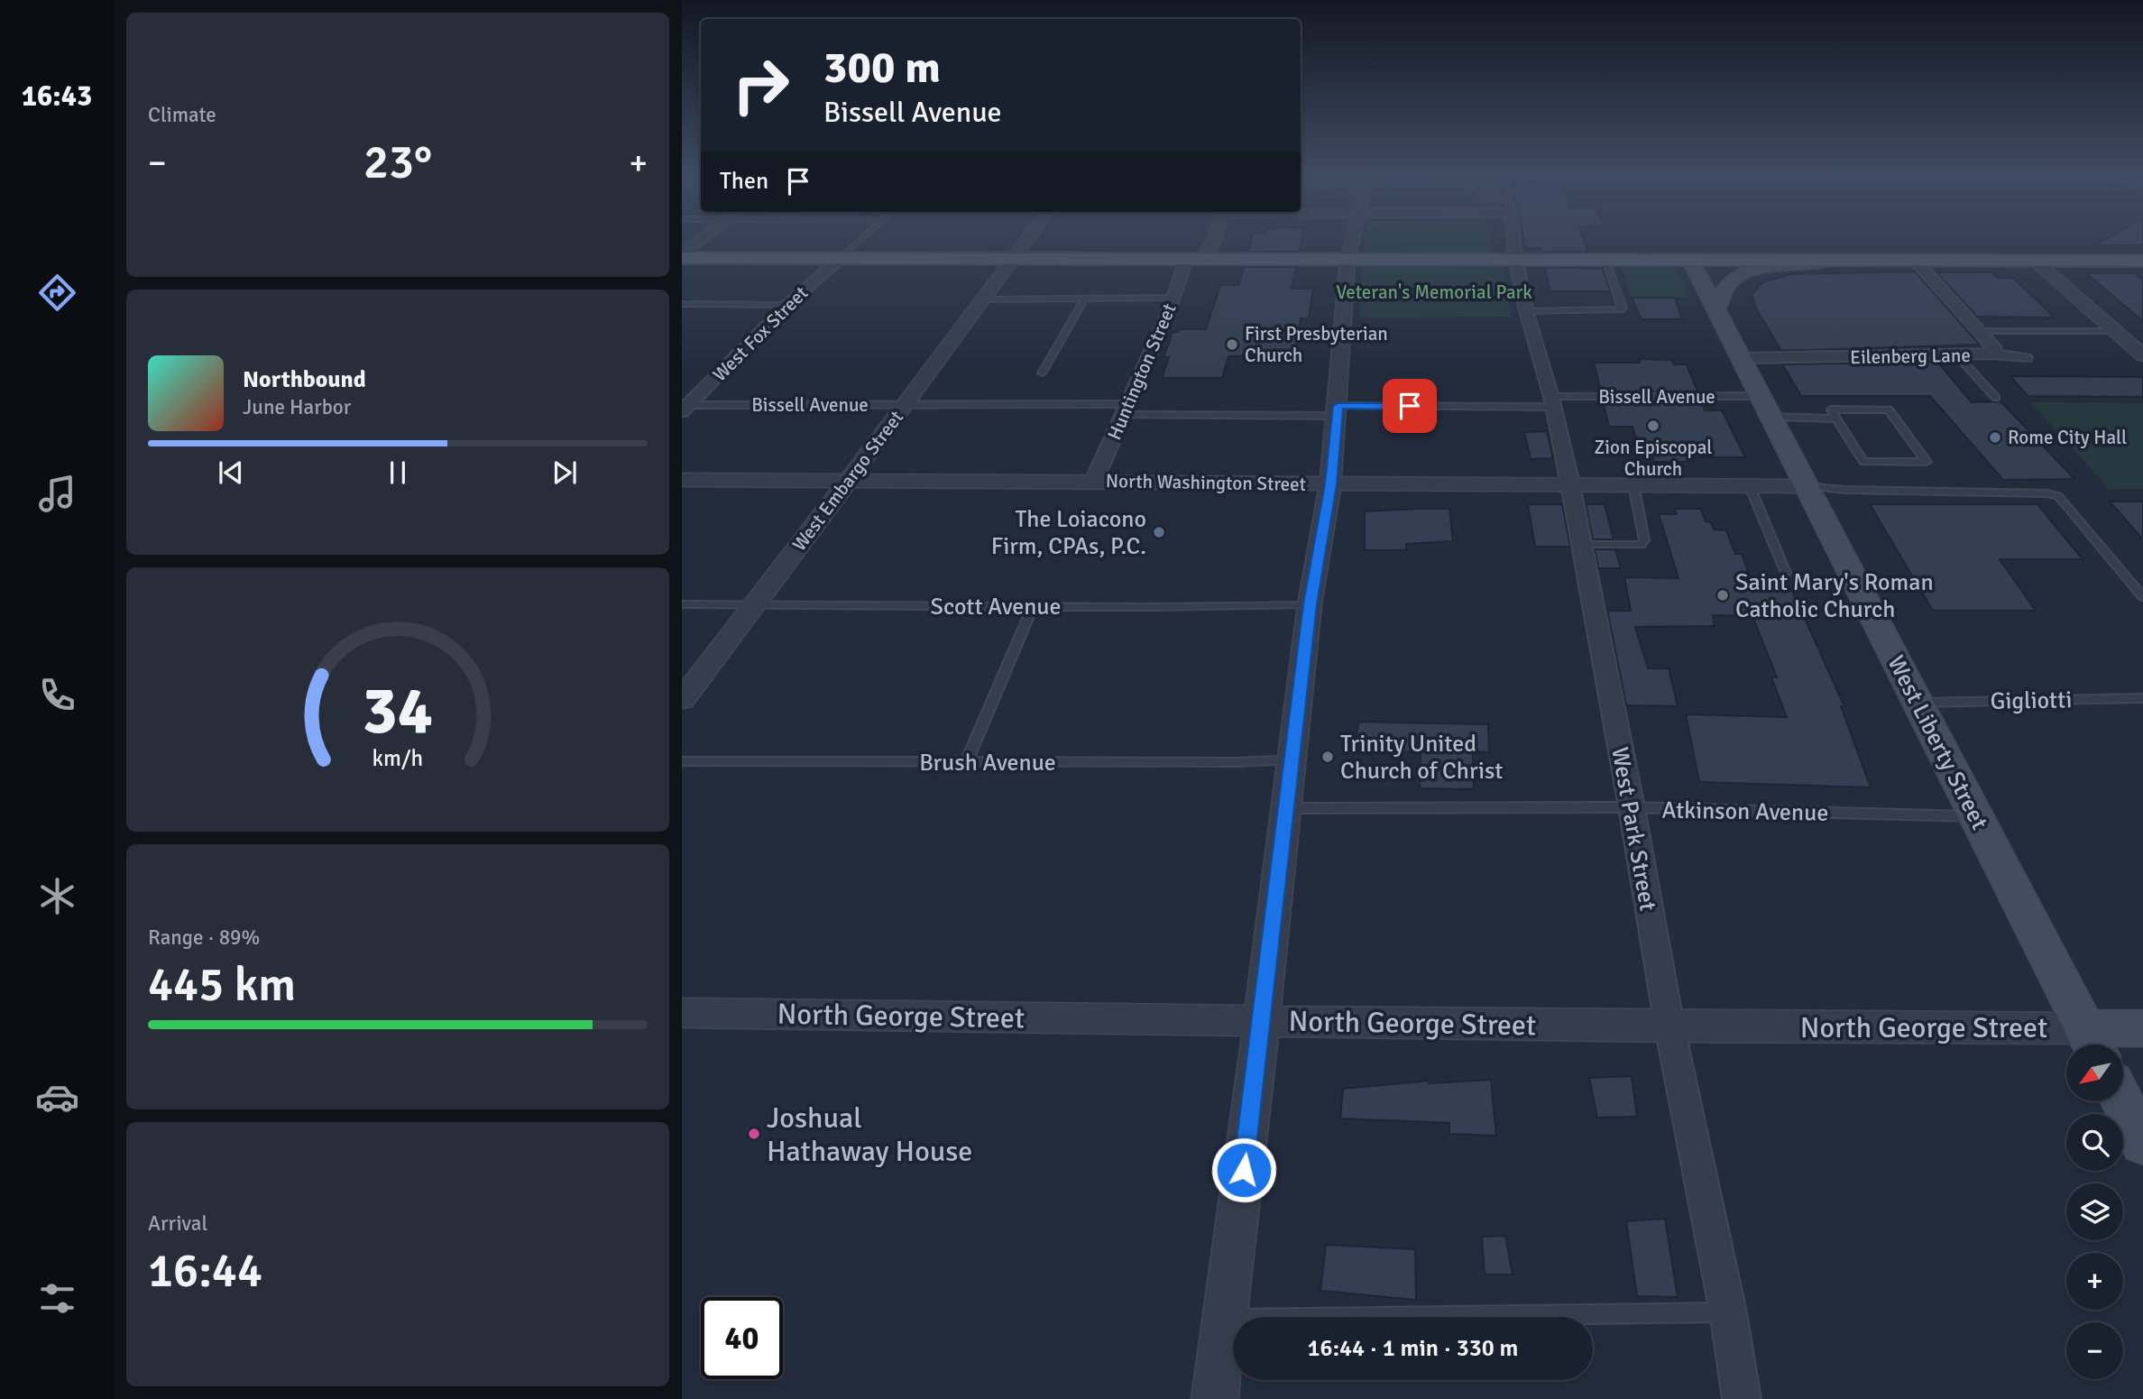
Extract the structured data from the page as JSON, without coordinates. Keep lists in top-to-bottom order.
{
  "streets": {
    "main road": ["West Liberty Street", "North George Street"],
    "street": [
      "West Fox Street",
      "Eilenberg Lane",
      "Huntington Street",
      "West Embargo Street",
      "North Washington Street",
      "West Park Street"
    ],
    "lane": [
      "Bissell Avenue",
      "Scott Avenue",
      "Gigliotti",
      "Brush Avenue",
      "Atkinson Avenue"
    ]
  },
  "crossings": [
    ["West Fox Street", "Bissell Avenue"],
    ["Eilenberg Lane", "West Liberty Street"],
    ["Huntington Street", "Bissell Avenue"],
    ["Huntington Street", "North Washington Street"],
    ["Bissell Avenue", "West Embargo Street"],
    ["Bissell Avenue", "West Liberty Street"],
    ["Bissell Avenue", "West Park Street"],
    ["West Embargo Street", "North Washington Street"],
    ["West Embargo Street", "Scott Avenue"],
    ["North Washington Street", "West Liberty Street"],
    ["North Washington Street", "West Park Street"],
    ["Gigliotti", "West Liberty Street"],
    ["West Liberty Street", "Atkinson Avenue"],
    ["West Liberty Street", "North George Street"],
    ["Atkinson Avenue", "West Park Street"],
    ["West Park Street", "North George Street"]
  ],
  "parks": ["Veteran's Memorial Park"],
  "places": [
    "First Presbyterian Church",
    "Zion Episcopal Church",
    "Rome City Hall",
    "The Loiacono Firm, CPAs, P.C.",
    "Saint Mary's Roman Catholic Church",
    "Trinity United Church of Christ",
    "Joshual Hathaway House"
  ],
  "north": "bottom left",
  "page": {
    "tabs": "16:43",
    "tile": [
      "Climate",
      ["Range · 89%", "445 km"],
      ["Arrival", "16:44"]
    ],
    "turn": ["300 m", "Bissell Avenue"],
    "heat": ["−", "23°", "+"],
    "then": "Then",
    "song": ["Northbound", "June Harbor"],
    "map_buttons": ["+", "−"],
    "limit": "40",
    "trip": "16:44 · 1 min · 330 m",
    "gauge": ["34", "km/h"]
  }
}
